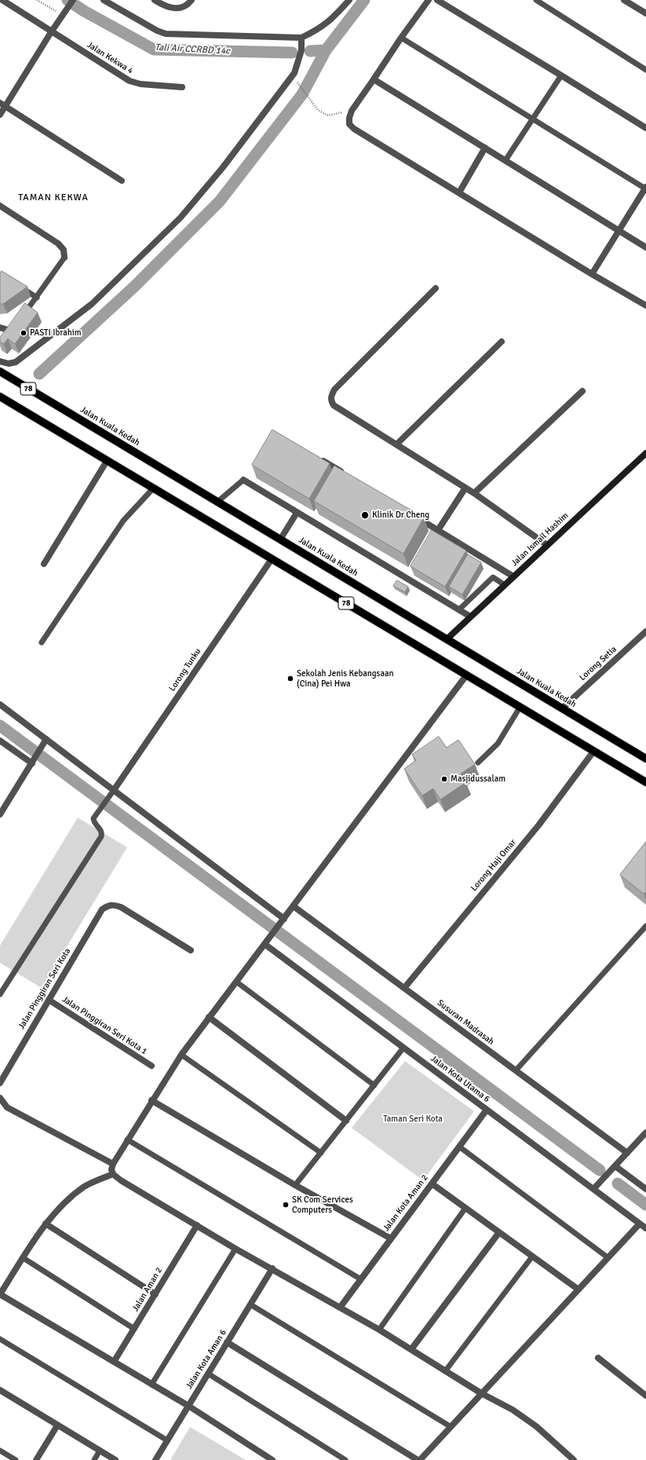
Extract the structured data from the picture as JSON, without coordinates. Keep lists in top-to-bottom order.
{
  "streets": {
    "main road": ["78", "Jalan Kuala Kedah"],
    "street": [
      "Jalan Kekwa 4",
      "Jalan Ismail Hashim",
      "Lorong Setia",
      "Lorong Tunku",
      "Lorong Haji Omar",
      "Jalan Pinggiran Seri Kota",
      "Susuran Madrasah",
      "Jalan Pinggiran Seri Kota 1",
      "Jalan Kota Utama 6",
      "Jalan Kota Aman 2",
      "Jalan Aman 2",
      "Jalan Kota Aman 6"
    ]
  },
  "crossings": [
    ["78", "Lorong Tunku"],
    ["78", "Lorong Haji Omar"],
    ["Jalan Kuala Kedah", "Jalan Ismail Hashim"],
    ["Jalan Kuala Kedah", "Lorong Setia"],
    ["Lorong Haji Omar", "Susuran Madrasah"],
    ["Jalan Pinggiran Seri Kota", "Jalan Pinggiran Seri Kota 1"],
    ["Jalan Kota Utama 6", "Jalan Kota Aman 2"]
  ],
  "districts": ["TAMAN KEKWA"],
  "water": ["Tali Air CCRBD 14c"],
  "parks": ["Taman Seri Kota"],
  "places": [
    "PASTI Ibrahim",
    "Klinik Dr Cheng",
    "Sekolah Jenis Kebangsaan (Cina) Pei Hwa",
    "Masjidussalam",
    "SK Com Services Computers"
  ]
}
